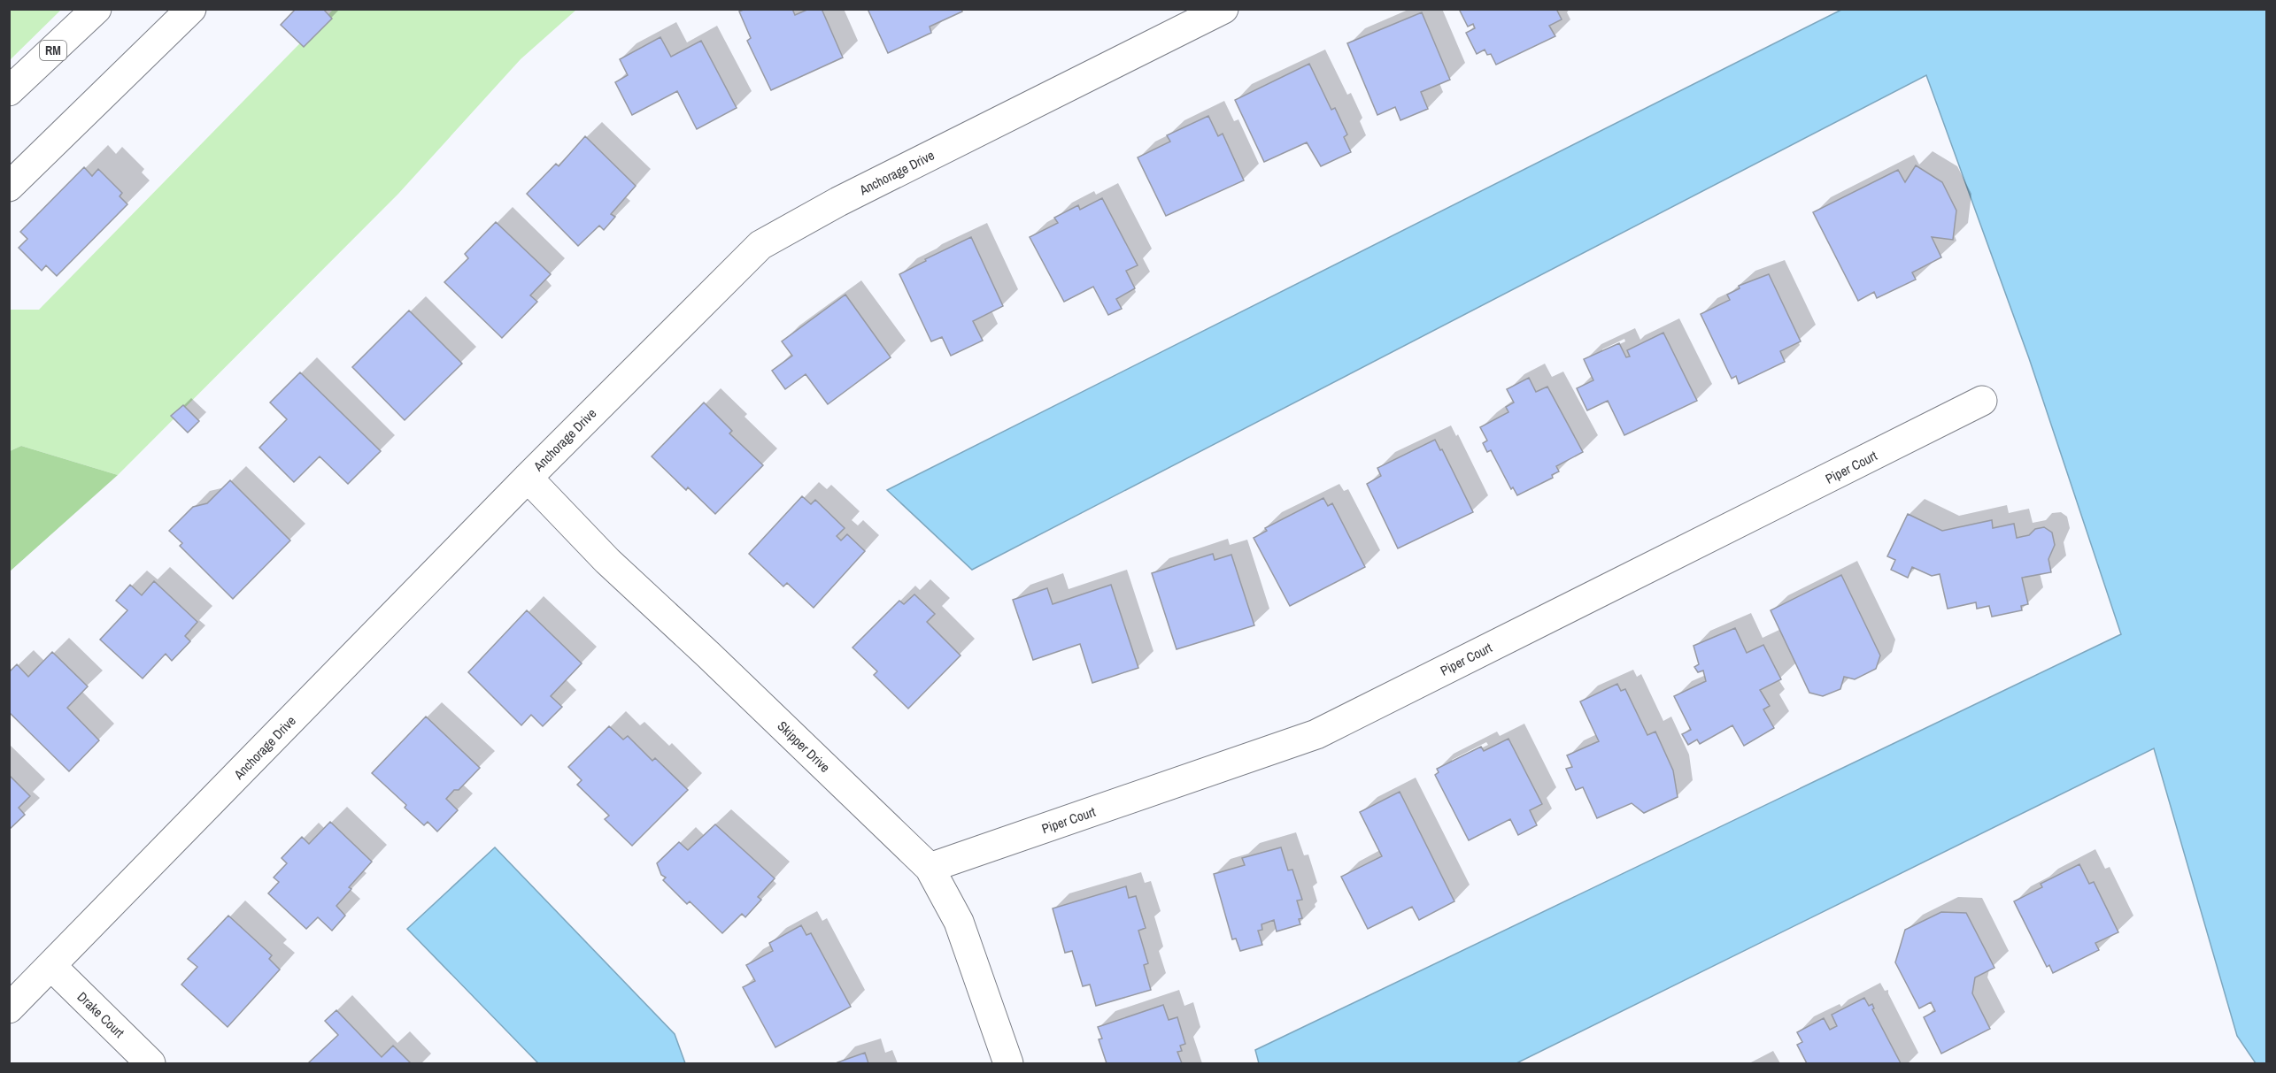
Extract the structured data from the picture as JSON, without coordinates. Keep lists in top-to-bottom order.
{
  "streets": {
    "main road": [
      "RM",
      "Anchorage Drive",
      "Piper Court",
      "Skipper Drive",
      "Drake Court"
    ]
  },
  "crossings": [
    ["Anchorage Drive", "Skipper Drive"],
    ["Anchorage Drive", "Drake Court"],
    ["Piper Court", "Skipper Drive"]
  ]
}
